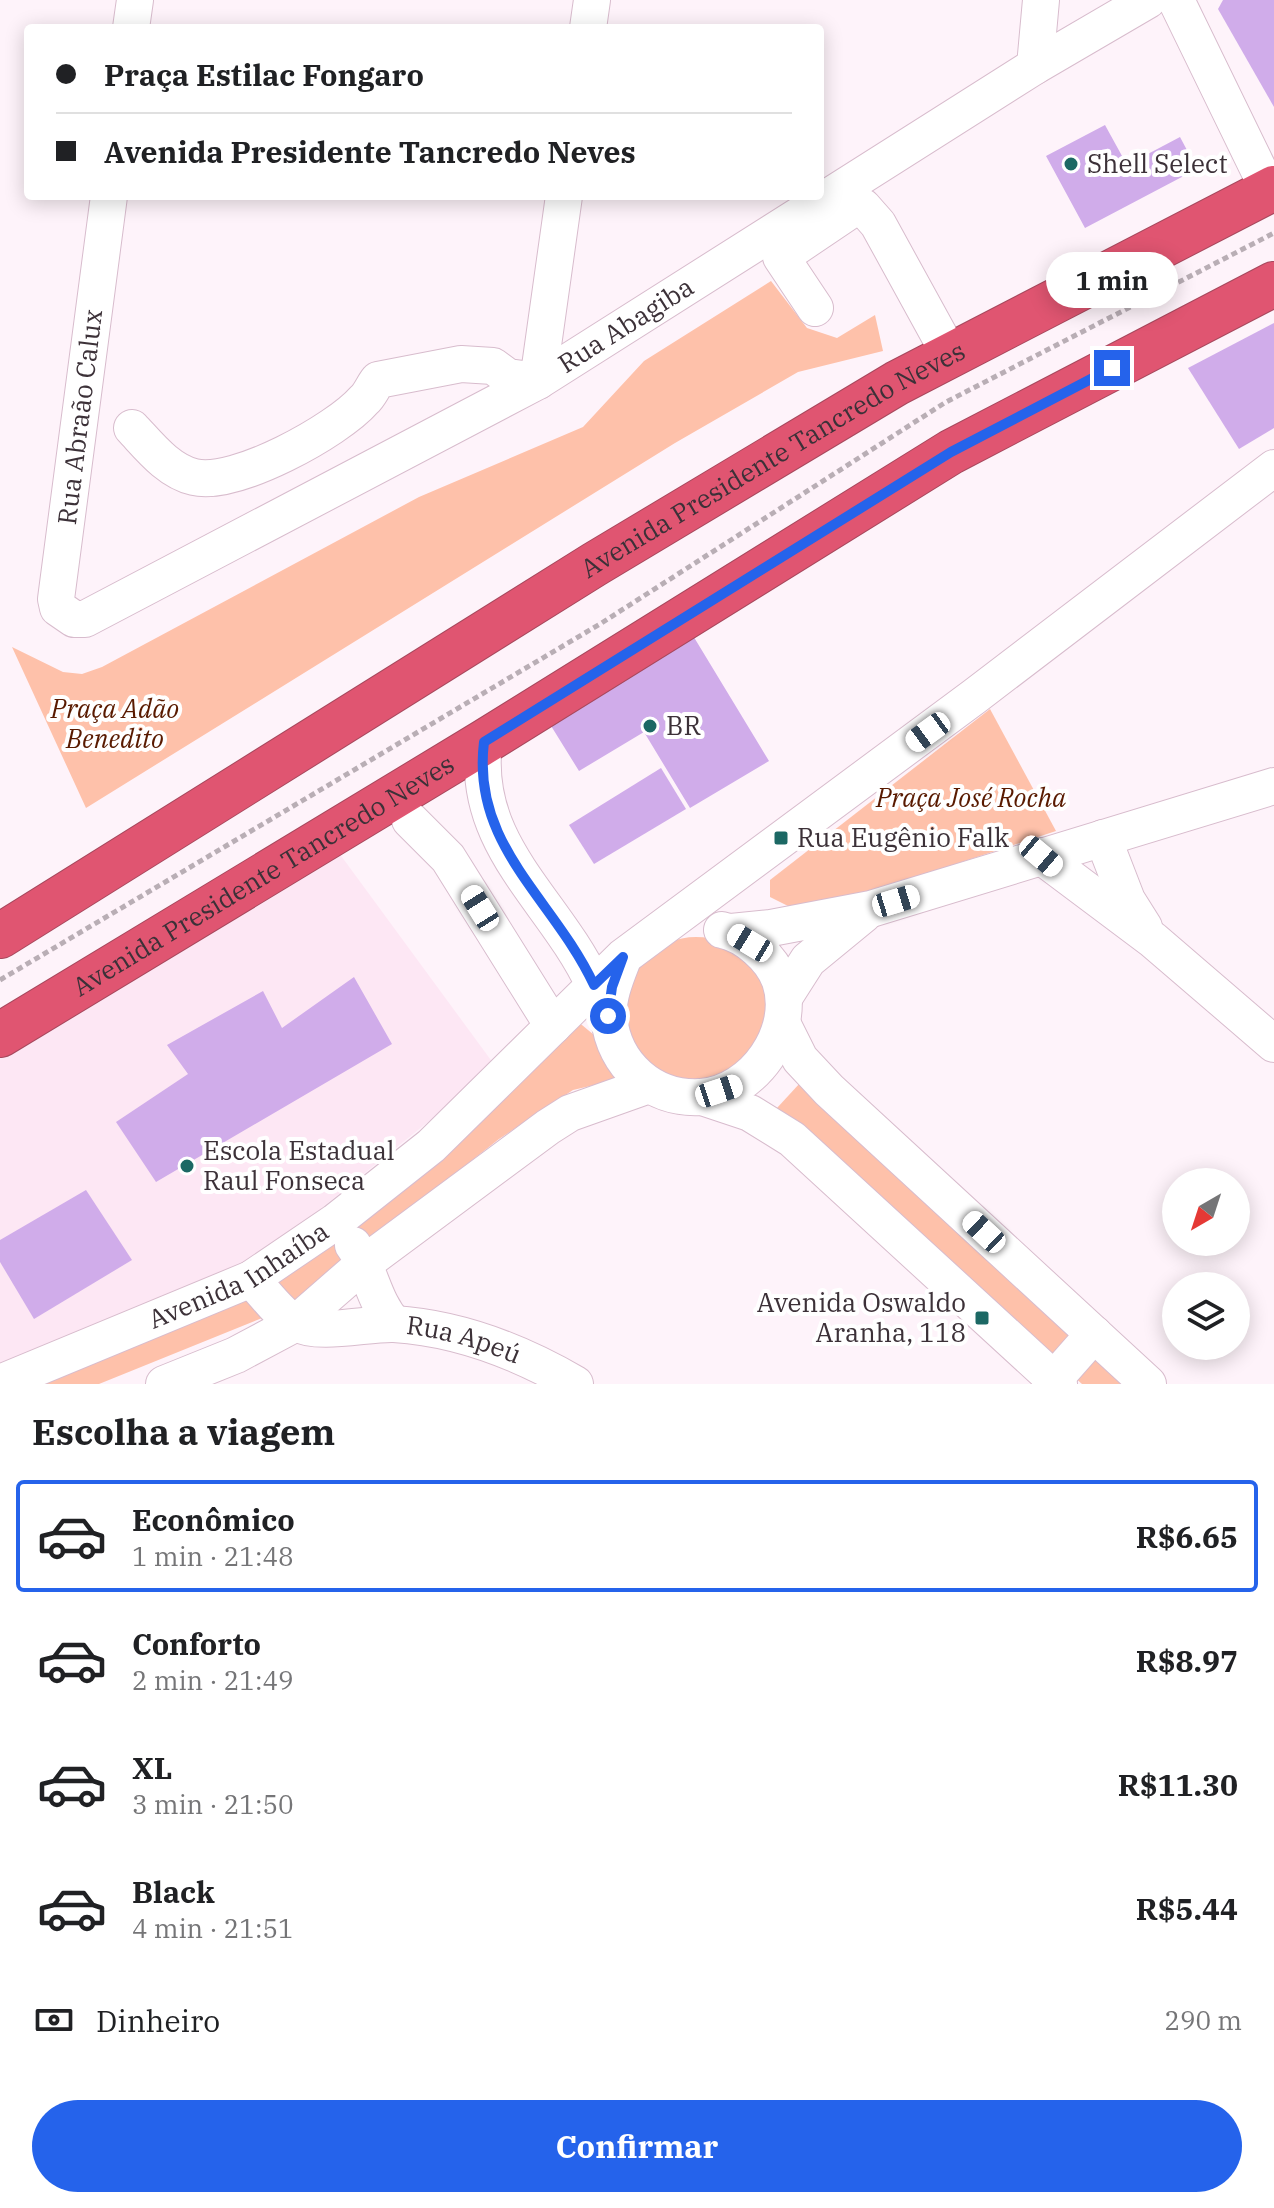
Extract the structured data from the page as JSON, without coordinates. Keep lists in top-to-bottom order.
{
  "streets": {
    "highway": ["Avenida Presidente Tancredo Neves"],
    "street": [
      "Rua Abagiba",
      "Rua Abraão Calux",
      "Avenida Inhaíba",
      "Rua Apeú"
    ]
  },
  "crossings": [
    ["Rua Abagiba", "Rua Abraão Calux"],
    ["Avenida Inhaíba", "Rua Apeú"]
  ],
  "parks": ["Praça Adão Benedito", "Praça José Rocha"],
  "places": {
    "other": ["Shell Select", "BR", "Escola Estadual Raul Fonseca"],
    "transit": ["Rua Eugênio Falk", "Avenida Oswaldo Aranha, 118"]
  },
  "north": "bottom left",
  "page": {
    "banner": ["Praça Estilac Fongaro", "Avenida Presidente Tancredo Neves"],
    "bubble": "1 min",
    "heading": "Escolha a viagem",
    "list": [
      {
        "name": "Econômico",
        "note": "1 min · 21:48",
        "value": "R$6.65"
      },
      {
        "name": "Conforto",
        "note": "2 min · 21:49",
        "value": "R$8.97"
      },
      {
        "name": "XL",
        "note": "3 min · 21:50",
        "value": "R$11.30"
      },
      {
        "name": "Black",
        "note": "4 min · 21:51",
        "value": "R$5.44"
      }
    ],
    "pay": ["Dinheiro", "290 m"],
    "buttons": "Confirmar"
  }
}
